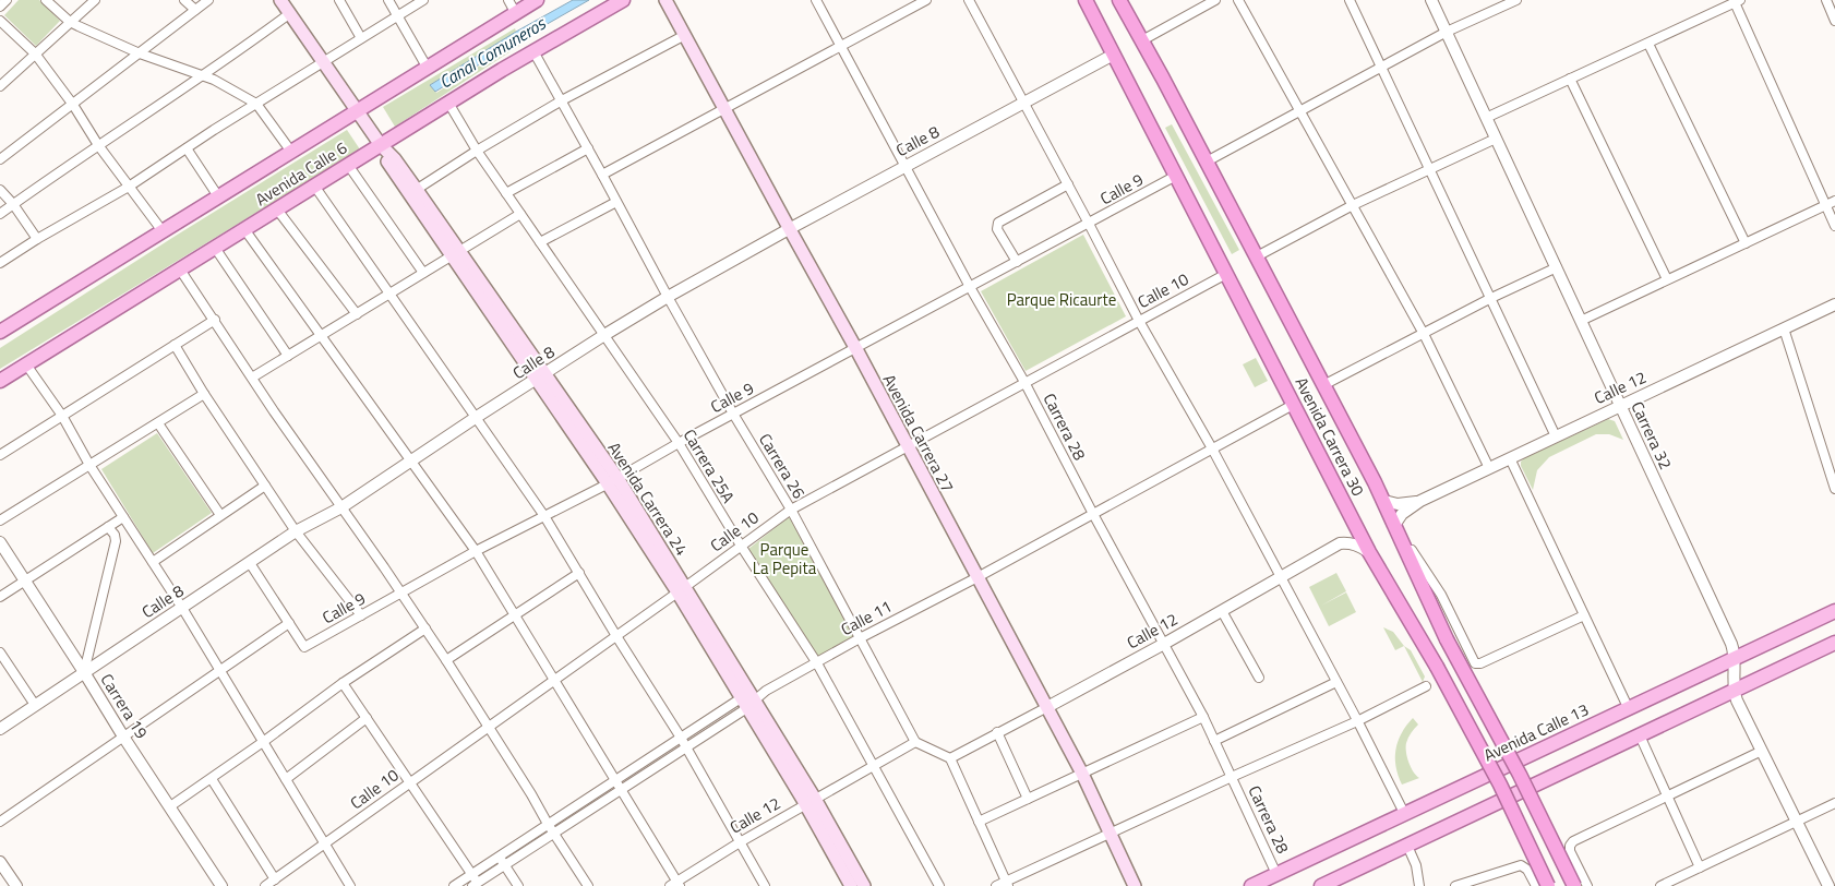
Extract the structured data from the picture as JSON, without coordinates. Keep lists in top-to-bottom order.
{
  "streets": {
    "highway": ["Avenida Carrera 30"],
    "main road": [
      "Avenida Calle 6",
      "Avenida Carrera 27",
      "Avenida Carrera 24",
      "Avenida Calle 13"
    ],
    "street": [
      "Calle 8",
      "Calle 9",
      "Calle 10",
      "Calle 12",
      "Carrera 28",
      "Carrera 32",
      "Carrera 25A",
      "Carrera 26",
      "Calle 11",
      "Carrera 19"
    ]
  },
  "crossings": [
    ["Calle 8", "Carrera 28"],
    ["Calle 8", "Avenida Carrera 27"],
    ["Calle 8", "Carrera 25A"],
    ["Calle 8", "Carrera 26"],
    ["Calle 8", "Avenida Carrera 24"],
    ["Calle 8", "Carrera 19"],
    ["Avenida Calle 6", "Carrera 25A"],
    ["Avenida Calle 6", "Carrera 26"],
    ["Avenida Calle 6", "Avenida Carrera 24"],
    ["Calle 9", "Carrera 28"],
    ["Calle 9", "Avenida Carrera 27"],
    ["Calle 9", "Avenida Carrera 30"],
    ["Calle 9", "Carrera 25A"],
    ["Calle 9", "Carrera 26"],
    ["Calle 9", "Avenida Carrera 24"],
    ["Calle 10", "Carrera 28"],
    ["Calle 10", "Avenida Carrera 27"],
    ["Calle 10", "Avenida Carrera 30"],
    ["Calle 10", "Carrera 25A"],
    ["Calle 10", "Carrera 26"],
    ["Calle 10", "Avenida Carrera 24"],
    ["Calle 12", "Carrera 28"],
    ["Calle 12", "Avenida Carrera 27"],
    ["Calle 12", "Carrera 32"],
    ["Calle 12", "Avenida Carrera 30"],
    ["Calle 12", "Carrera 25A"],
    ["Calle 12", "Carrera 26"],
    ["Calle 12", "Avenida Carrera 24"],
    ["Carrera 28", "Calle 11"],
    ["Carrera 28", "Avenida Calle 13"],
    ["Avenida Carrera 27", "Calle 11"],
    ["Carrera 32", "Avenida Calle 13"],
    ["Avenida Carrera 30", "Calle 11"],
    ["Carrera 25A", "Calle 11"],
    ["Carrera 26", "Calle 11"],
    ["Avenida Carrera 24", "Calle 11"]
  ],
  "water": ["Canal Comuneros"],
  "parks": ["Parque Ricaurte", "Parque La Pepita"]
}
